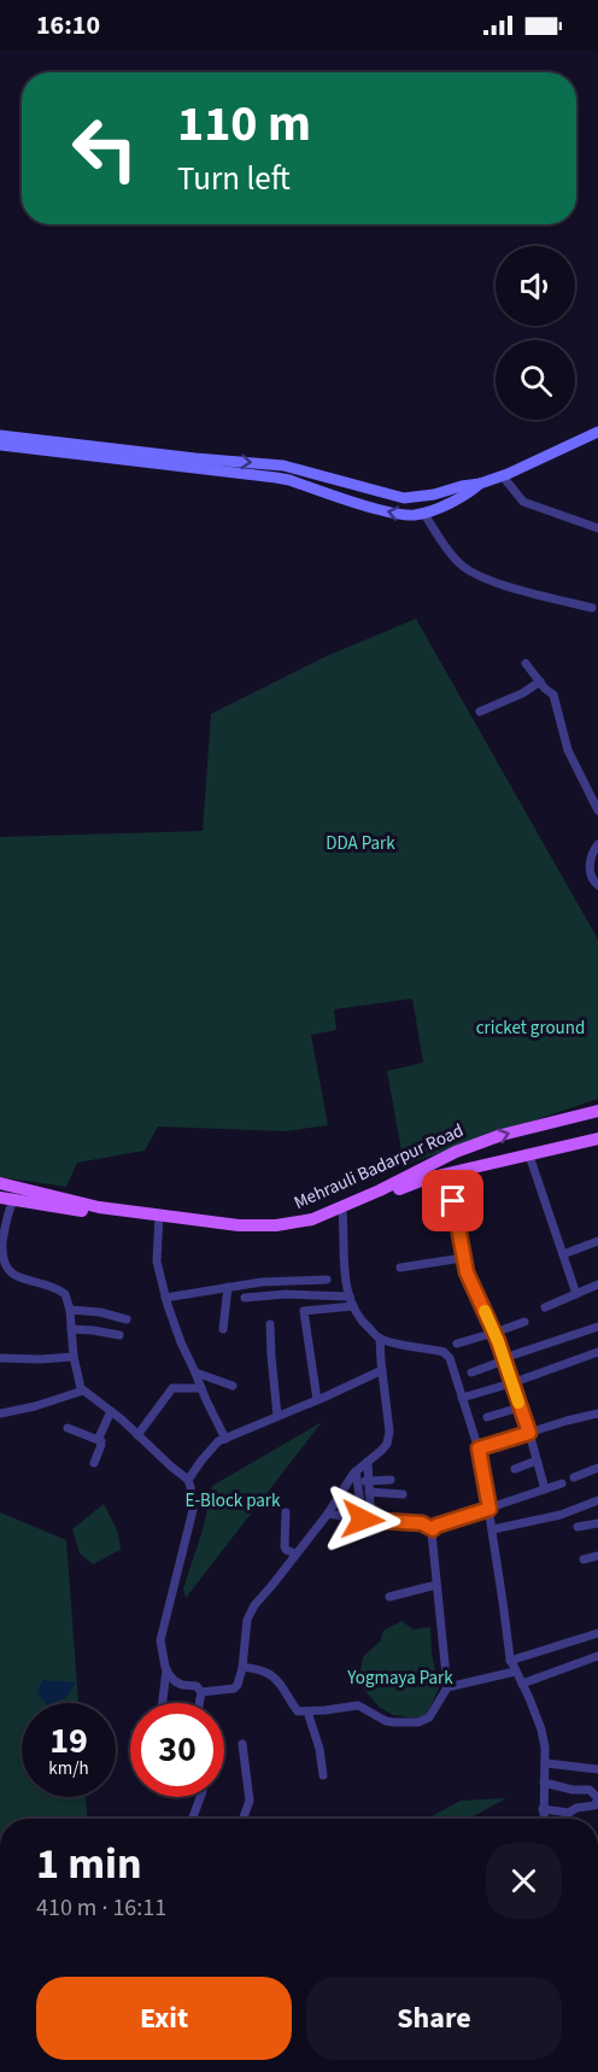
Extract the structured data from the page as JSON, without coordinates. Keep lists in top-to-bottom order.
{
  "streets": {
    "main road": ["Mehrauli Badarpur Road"]
  },
  "parks": [
    "DDA Park",
    "cricket ground",
    "E-Block park",
    "Yogmaya Park"
  ],
  "page": {
    "status": "16:10",
    "turn": ["110 m", "Turn left"],
    "speed": "19 km/h",
    "limit": "30",
    "heading": ["1 min", "410 m · 16:11"],
    "buttons": ["Exit", "Share"]
  }
}
